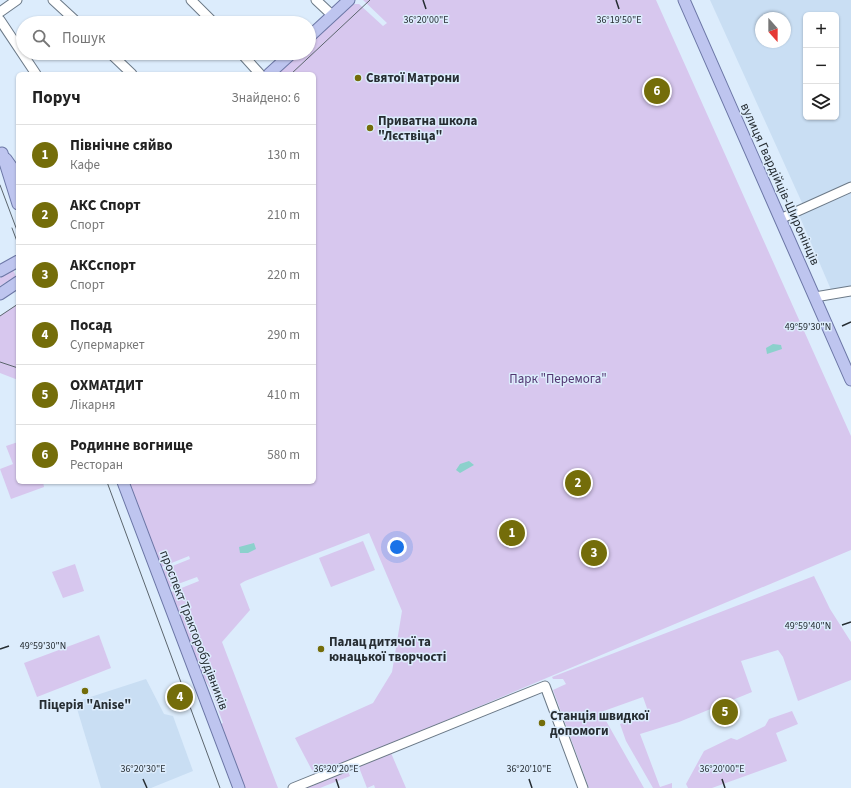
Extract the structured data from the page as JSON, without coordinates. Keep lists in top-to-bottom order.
{
  "streets": {
    "main road": ["вулиця Гвардійців-Широнінців", "проспект Тракторобудівників"]
  },
  "parks": ["Парк \"Перемога\""],
  "places": [
    "Святої Матрони",
    "Приватна школа \"Лєствіца\"",
    "Палац дитячої та юнацької творчості",
    "Піцерія \"Anise\"",
    "Станція швидкої допомоги"
  ],
  "north": "bottom",
  "page": {
    "map_buttons": ["+", "−"],
    "search": "Пошук",
    "heading": ["Поруч", "Знайдено: 6"],
    "pins": [
      "6",
      "2",
      "1",
      "3",
      "4",
      "5"
    ],
    "list": [
      {
        "mark": "1",
        "name": "Північне сяйво",
        "note": "Кафе",
        "value": "130 m"
      },
      {
        "mark": "2",
        "name": "АКС Спорт",
        "note": "Спорт",
        "value": "210 m"
      },
      {
        "mark": "3",
        "name": "АКСспорт",
        "note": "Спорт",
        "value": "220 m"
      },
      {
        "mark": "4",
        "name": "Посад",
        "note": "Супермаркет",
        "value": "290 m"
      },
      {
        "mark": "5",
        "name": "ОХМАТДИТ",
        "note": "Лікарня",
        "value": "410 m"
      },
      {
        "mark": "6",
        "name": "Родинне вогнище",
        "note": "Ресторан",
        "value": "580 m"
      }
    ]
  },
  "coordinates": [
    "36°20'00\"E",
    "36°19'50\"E",
    "49°59'30\"N",
    "49°59'40\"N",
    "36°20'30\"E",
    "36°20'20\"E",
    "36°20'10\"E"
  ]
}
